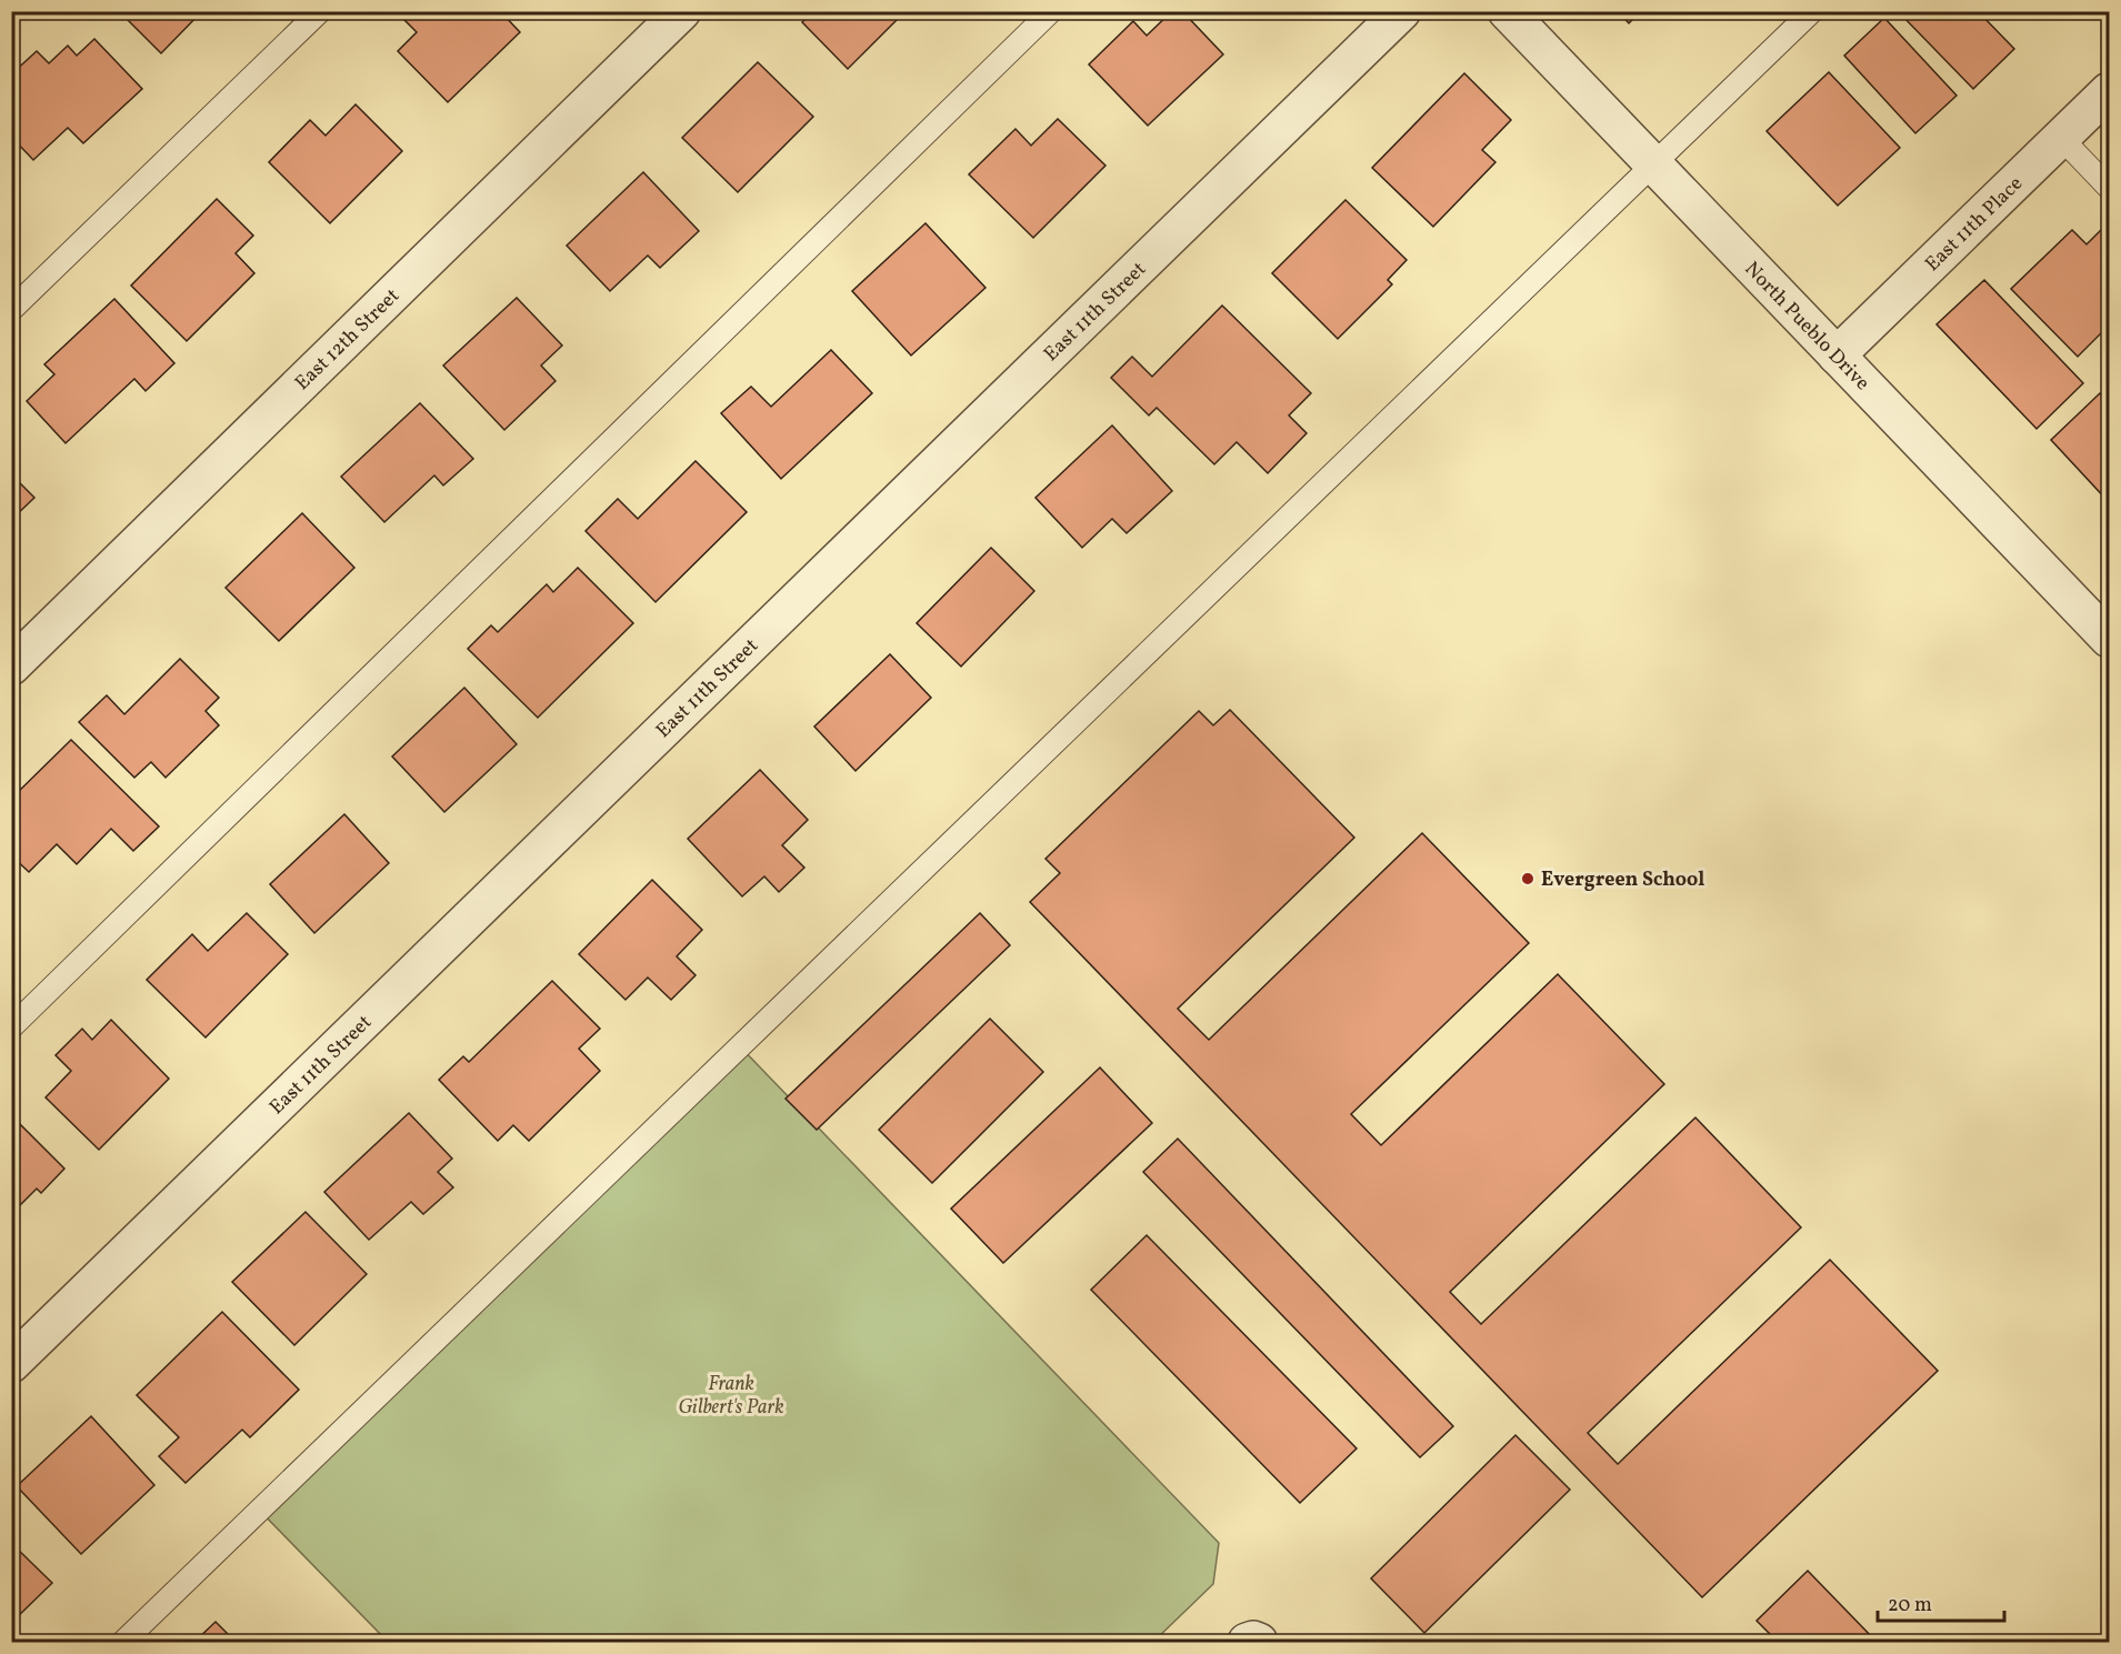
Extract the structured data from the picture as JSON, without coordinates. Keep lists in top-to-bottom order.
{
  "streets": {
    "street": [
      "East 11th Place",
      "East 11th Street",
      "North Pueblo Drive",
      "East 12th Street"
    ]
  },
  "crossings": [
    ["East 11th Place", "North Pueblo Drive"]
  ],
  "parks": ["Frank Gilbert's Park"],
  "places": ["Evergreen School"],
  "scale_bar": "20 m"
}
